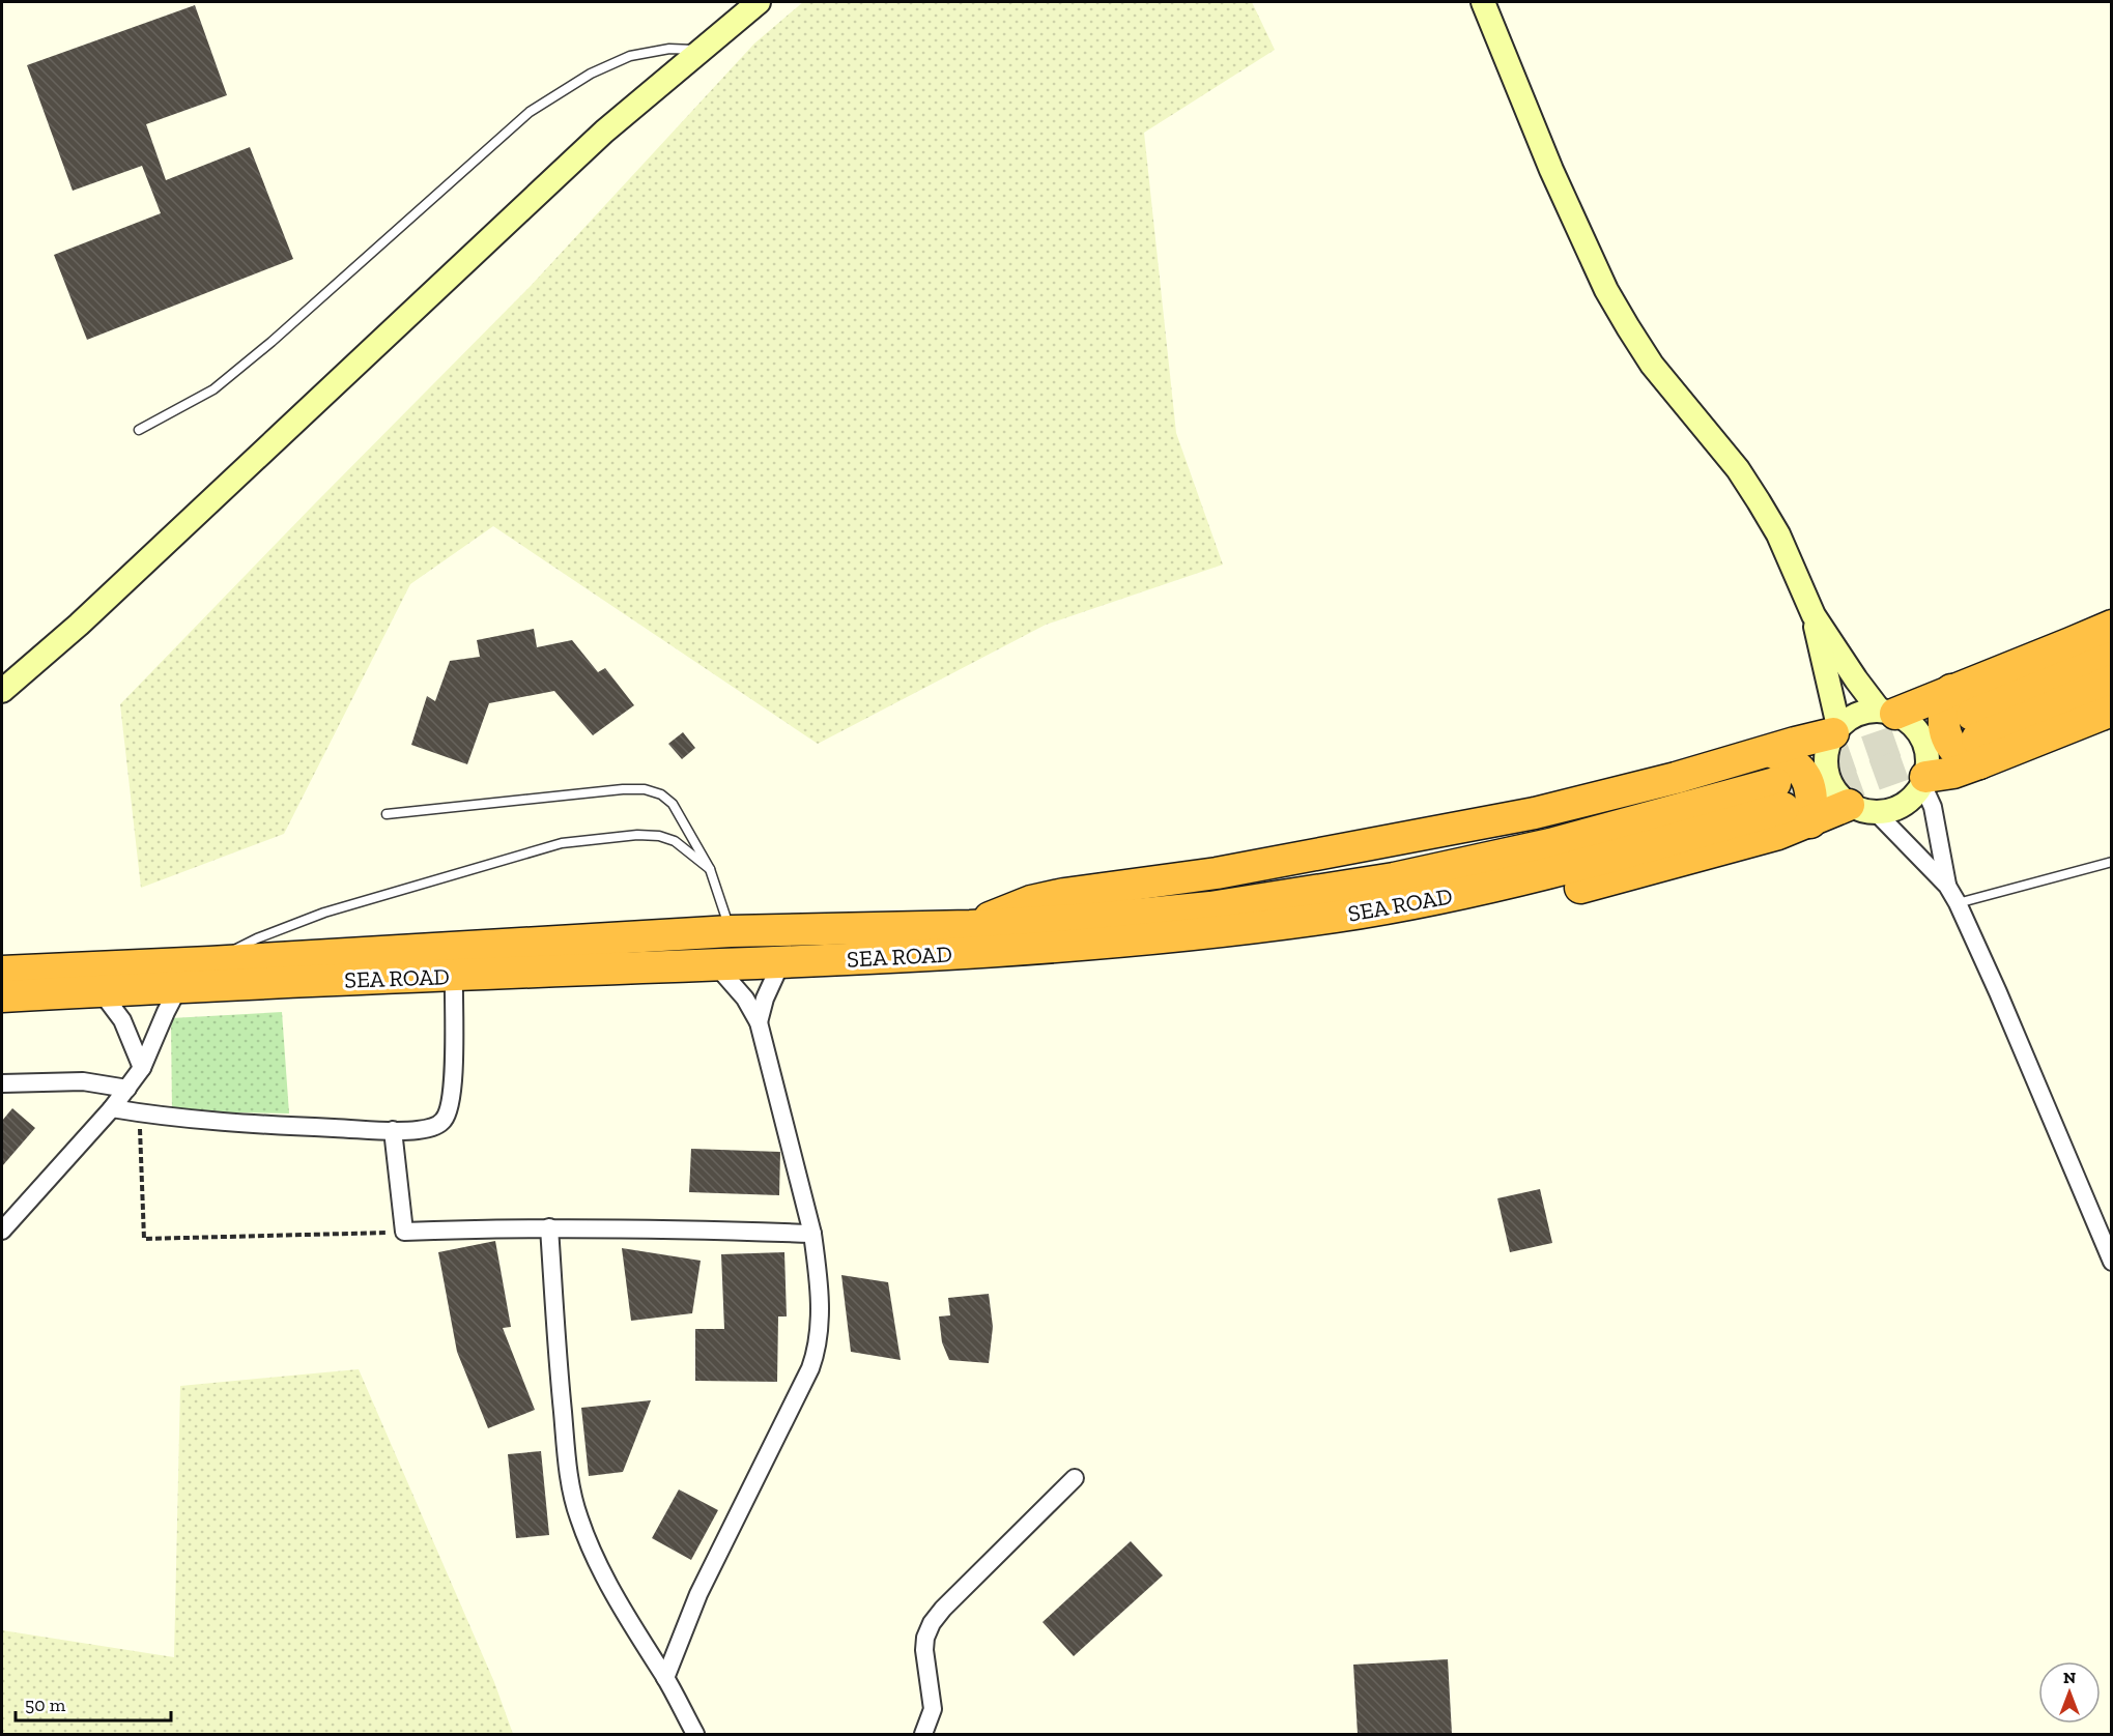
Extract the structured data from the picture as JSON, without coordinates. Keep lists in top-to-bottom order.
{
  "streets": {
    "highway": ["SEA ROAD"]
  },
  "scale_bar": "50 m",
  "north": "top"
}
